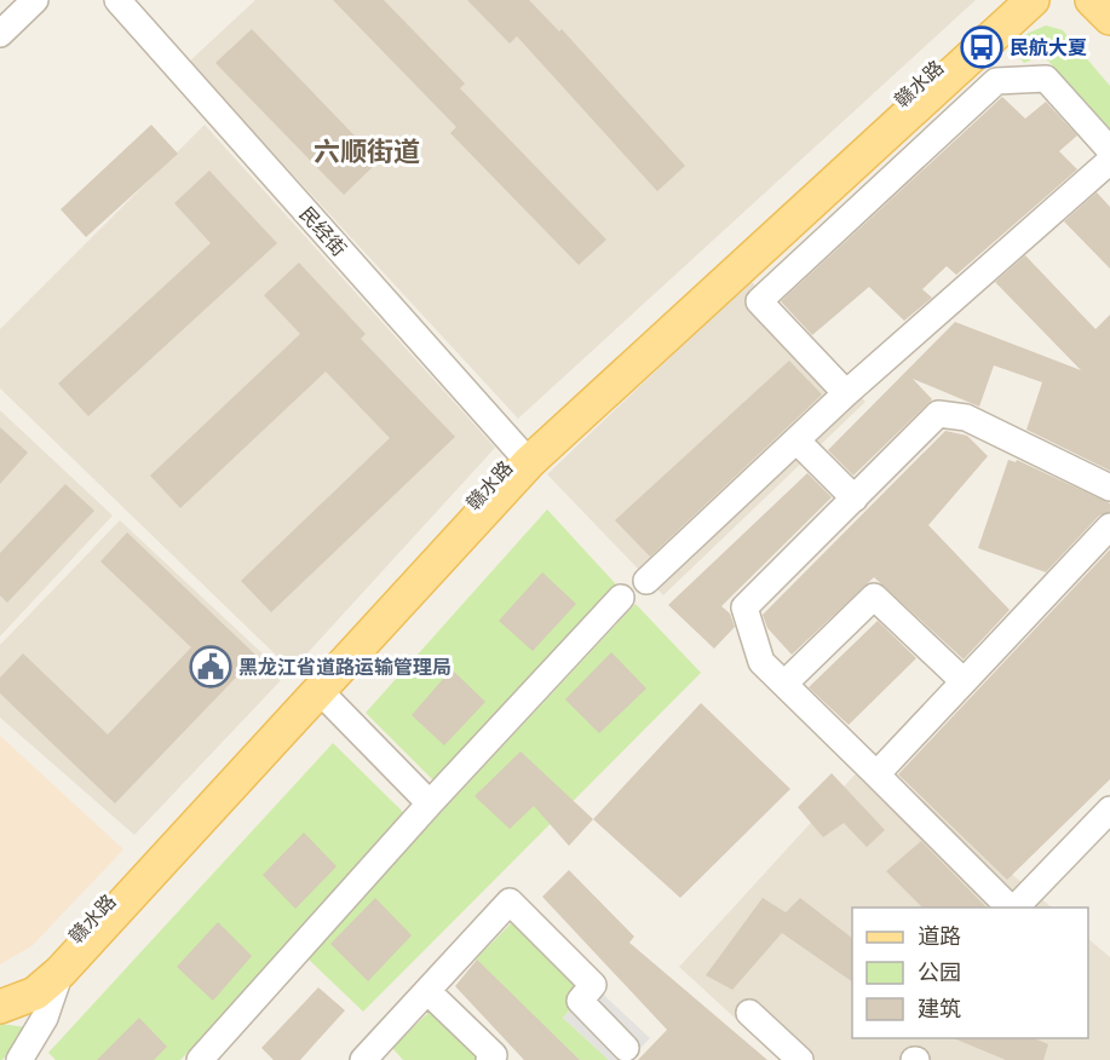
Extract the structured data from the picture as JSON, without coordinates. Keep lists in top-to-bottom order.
{
  "streets": {
    "main road": ["赣水路"],
    "street": ["民经街"]
  },
  "crossings": [
    ["赣水路", "民经街"]
  ],
  "districts": ["六顺街道"],
  "places": {
    "bus stop": ["民航大夏"],
    "public building": ["黑龙江省道路运输管理局"]
  },
  "legend": ["道路", "公园", "建筑"]
}
